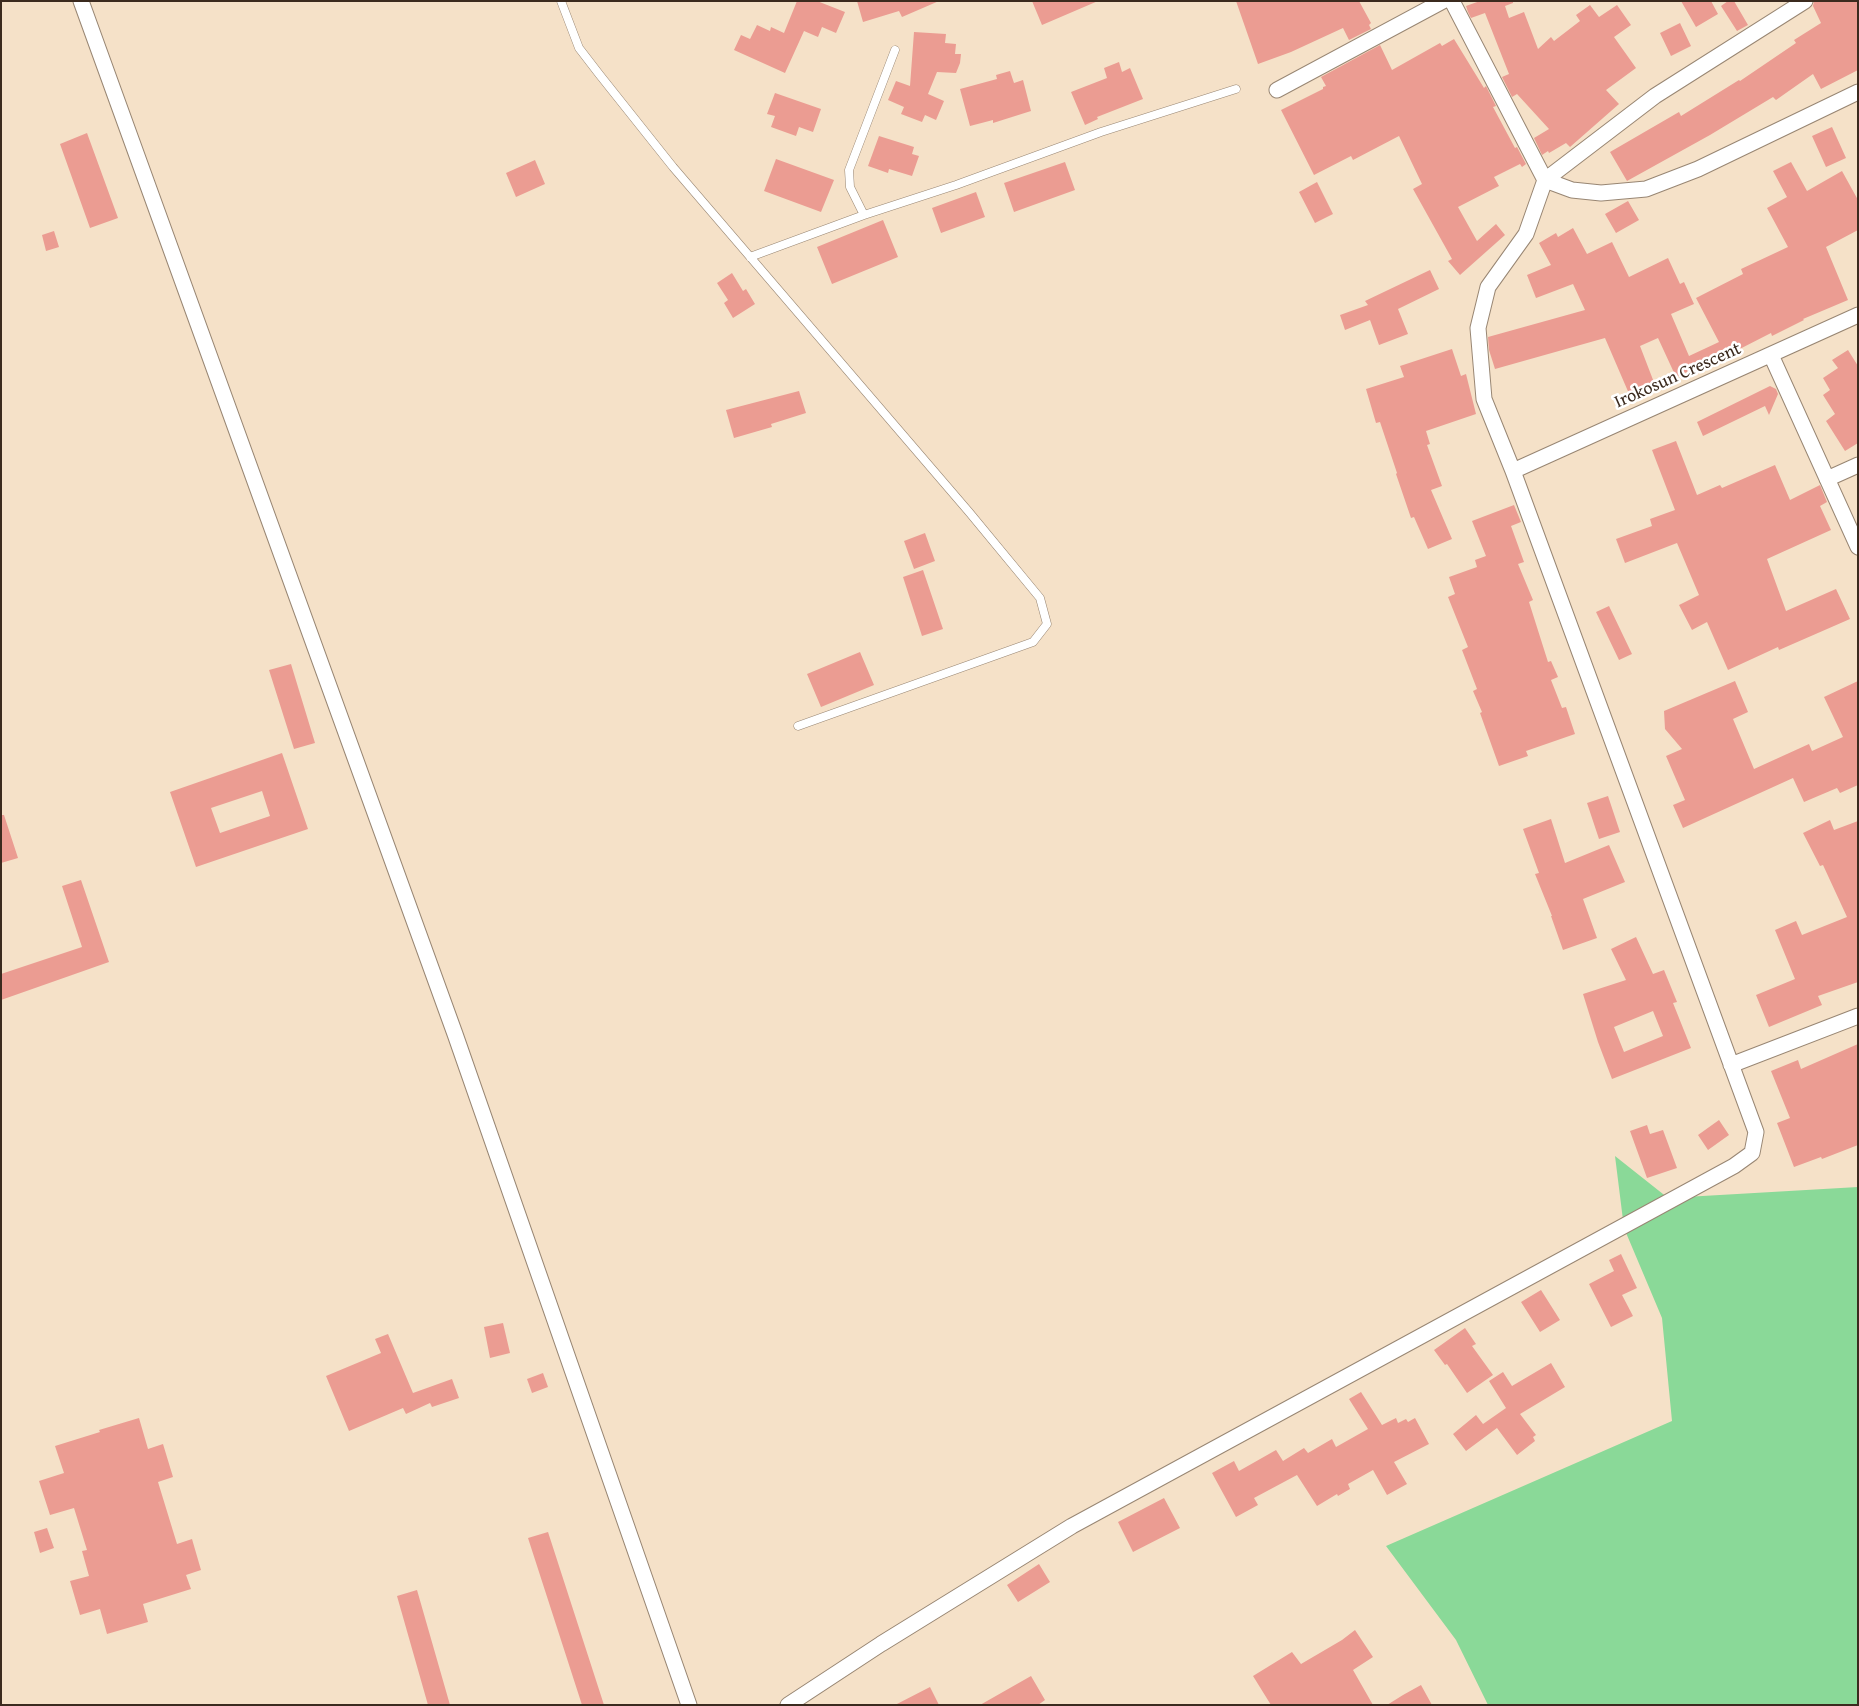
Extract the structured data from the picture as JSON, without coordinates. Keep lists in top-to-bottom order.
{
  "streets": {
    "street": ["Irokosun Crescent"]
  }
}
